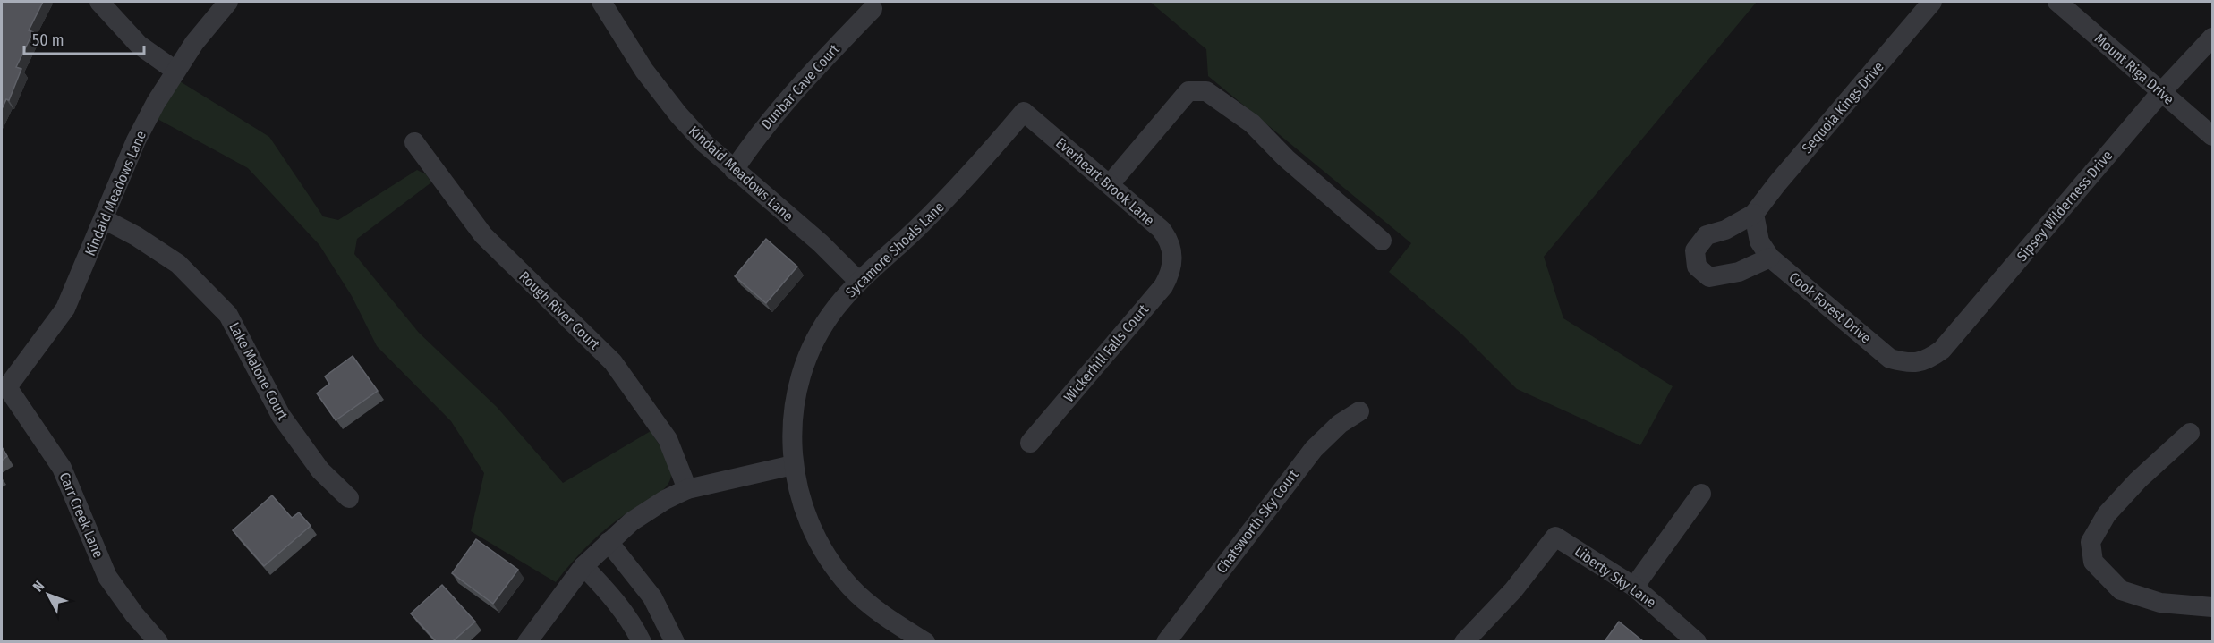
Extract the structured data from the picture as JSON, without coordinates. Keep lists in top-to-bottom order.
{
  "streets": {
    "street": [
      "Mount Riga Drive",
      "Dunbar Cave Court",
      "Sequoia Kings Drive",
      "Kindaid Meadows Lane",
      "Everheart Brook Lane",
      "Sipsey Wilderness Drive",
      "Sycamore Shoals Lane",
      "Cook Forest Drive",
      "Rough River Court",
      "Wickerhill Falls Court",
      "Lake Malone Court",
      "Carr Creek Lane",
      "Chatsworth Sky Court",
      "Liberty Sky Lane"
    ]
  },
  "crossings": [
    ["Mount Riga Drive", "Sipsey Wilderness Drive"],
    ["Dunbar Cave Court", "Kindaid Meadows Lane"],
    ["Sequoia Kings Drive", "Cook Forest Drive"],
    ["Kindaid Meadows Lane", "Sycamore Shoals Lane"],
    ["Kindaid Meadows Lane", "Lake Malone Court"],
    ["Kindaid Meadows Lane", "Carr Creek Lane"],
    ["Everheart Brook Lane", "Sycamore Shoals Lane"],
    ["Everheart Brook Lane", "Wickerhill Falls Court"],
    ["Sipsey Wilderness Drive", "Cook Forest Drive"]
  ],
  "scale_bar": "50 m",
  "north": "top left"
}
